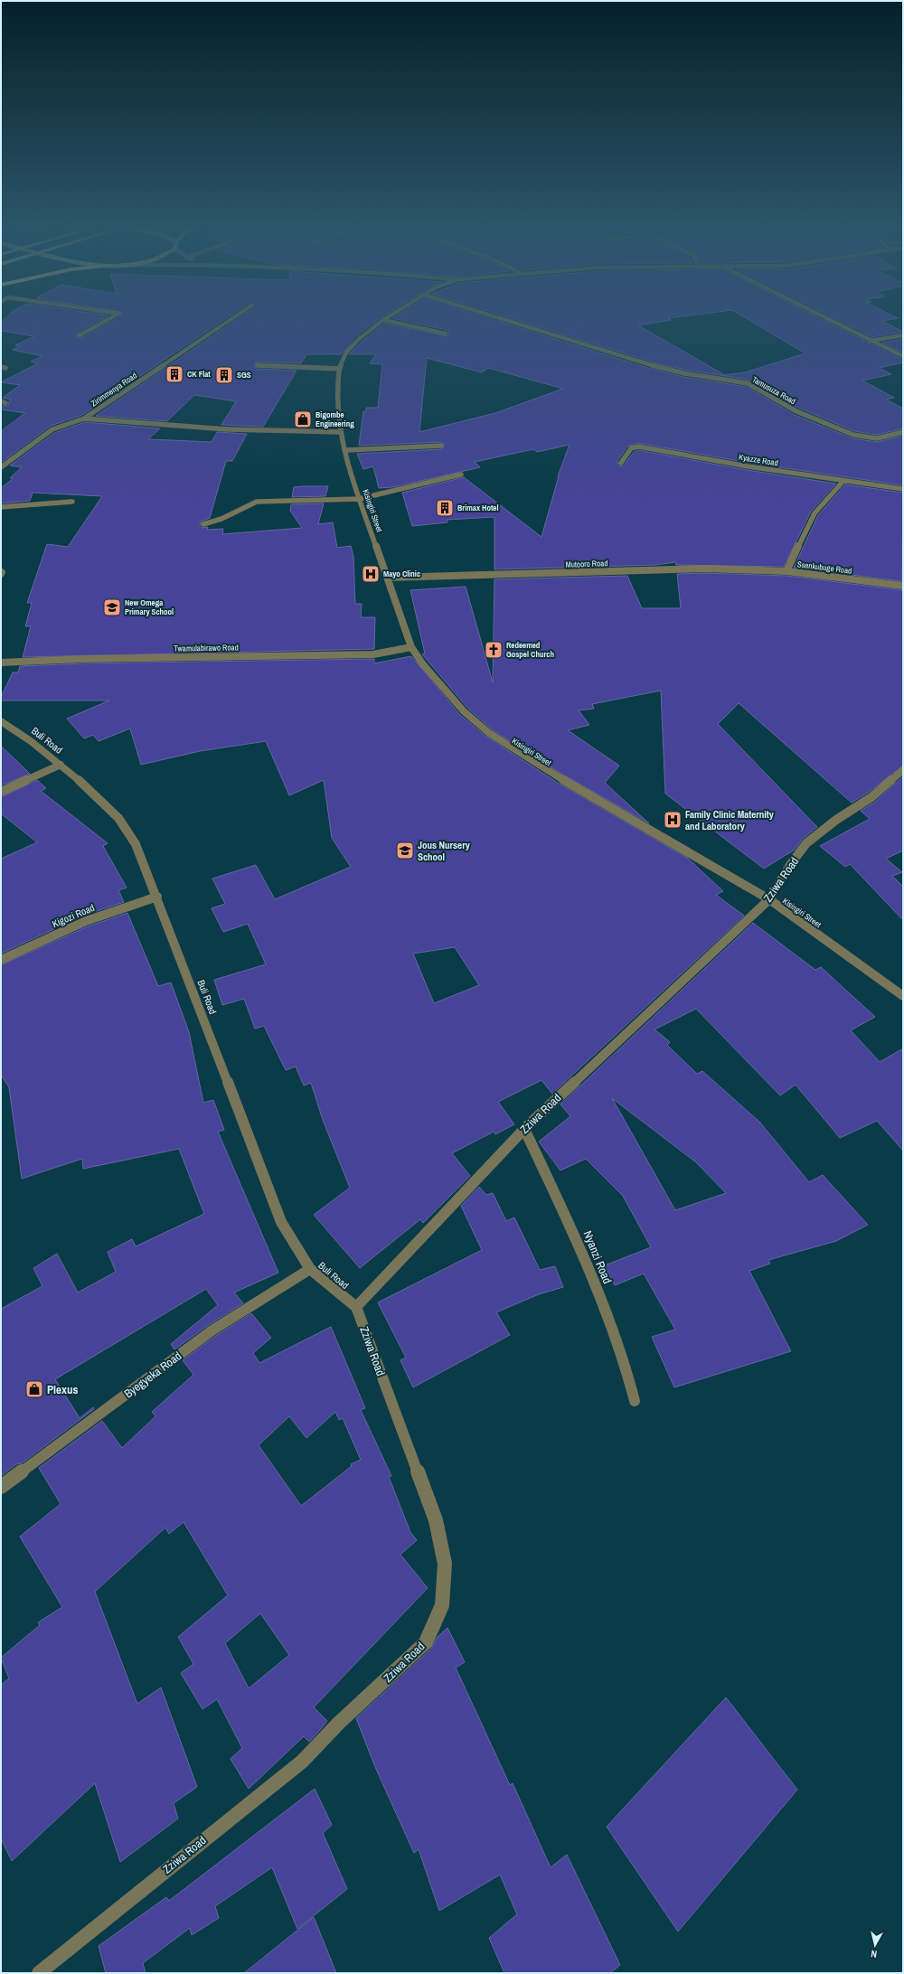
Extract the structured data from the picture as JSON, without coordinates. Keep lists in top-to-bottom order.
{
  "streets": {
    "street": [
      "Zirimmenya Road",
      "Tamusuza Road",
      "Kyazze Road",
      "Kisingiri Street",
      "Mutooro Road",
      "Ssenkubuge Road",
      "Twamulabirawo Road",
      "Buli Road",
      "Zziwa Road",
      "Kigozi Road",
      "Nyanzi Road",
      "Byegyeka Road"
    ]
  },
  "crossings": [
    ["Kyazze Road", "Ssenkubuge Road"],
    ["Kisingiri Street", "Mutooro Road"],
    ["Kisingiri Street", "Twamulabirawo Road"],
    ["Kisingiri Street", "Zziwa Road"],
    ["Mutooro Road", "Ssenkubuge Road"],
    ["Buli Road", "Zziwa Road"],
    ["Buli Road", "Kigozi Road"],
    ["Buli Road", "Byegyeka Road"],
    ["Zziwa Road", "Nyanzi Road"]
  ],
  "places": {
    "building": ["CK Flat", "SGS", "Brimax Hotel"],
    "shop": ["Bigombe Engineering", "Plexus"],
    "hospital": ["Mayo Clinic", "Family Clinic Maternity and Laboratory"],
    "school or university": ["New Omega Primary School", "Jous Nursery School"],
    "church": ["Redeemed Gospel Church"]
  },
  "north": "bottom"
}
